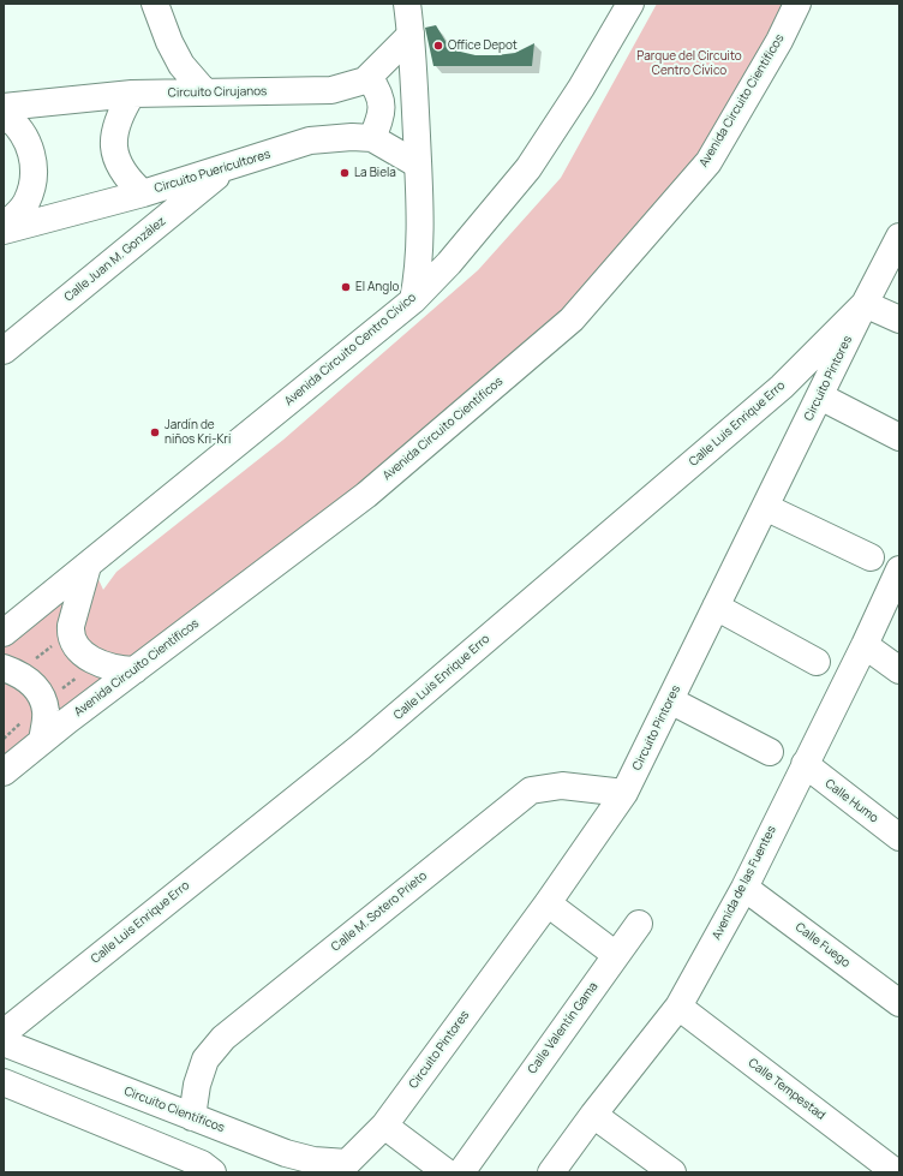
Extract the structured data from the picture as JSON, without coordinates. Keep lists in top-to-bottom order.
{
  "streets": {
    "street": [
      "Circuito Cirujanos",
      "Avenida Circuito Científicos",
      "Circuito Puericultores",
      "Calle Juan M. González",
      "Avenida Circuito Centro Cívico",
      "Circuito Pintores",
      "Calle Luis Enrique Erro",
      "Calle Humo",
      "Avenida de las Fuentes",
      "Calle M. Sotero Prieto",
      "Calle Fuego",
      "Calle Valentín Gama",
      "Calle Tempestad",
      "Circuito Científicos"
    ]
  },
  "crossings": [
    ["Circuito Puericultores", "Calle Juan M. González"],
    ["Circuito Pintores", "Calle Luis Enrique Erro"],
    ["Circuito Pintores", "Calle M. Sotero Prieto"],
    ["Circuito Pintores", "Circuito Científicos"],
    ["Calle Humo", "Avenida de las Fuentes"],
    ["Avenida de las Fuentes", "Calle Fuego"],
    ["Avenida de las Fuentes", "Calle Tempestad"],
    ["Calle M. Sotero Prieto", "Circuito Científicos"]
  ],
  "parks": ["Parque del Circuito Centro Cívico"],
  "places": [
    "Office Depot",
    "La Biela",
    "El Anglo",
    "Jardín de niños Kri-Kri"
  ]
}
